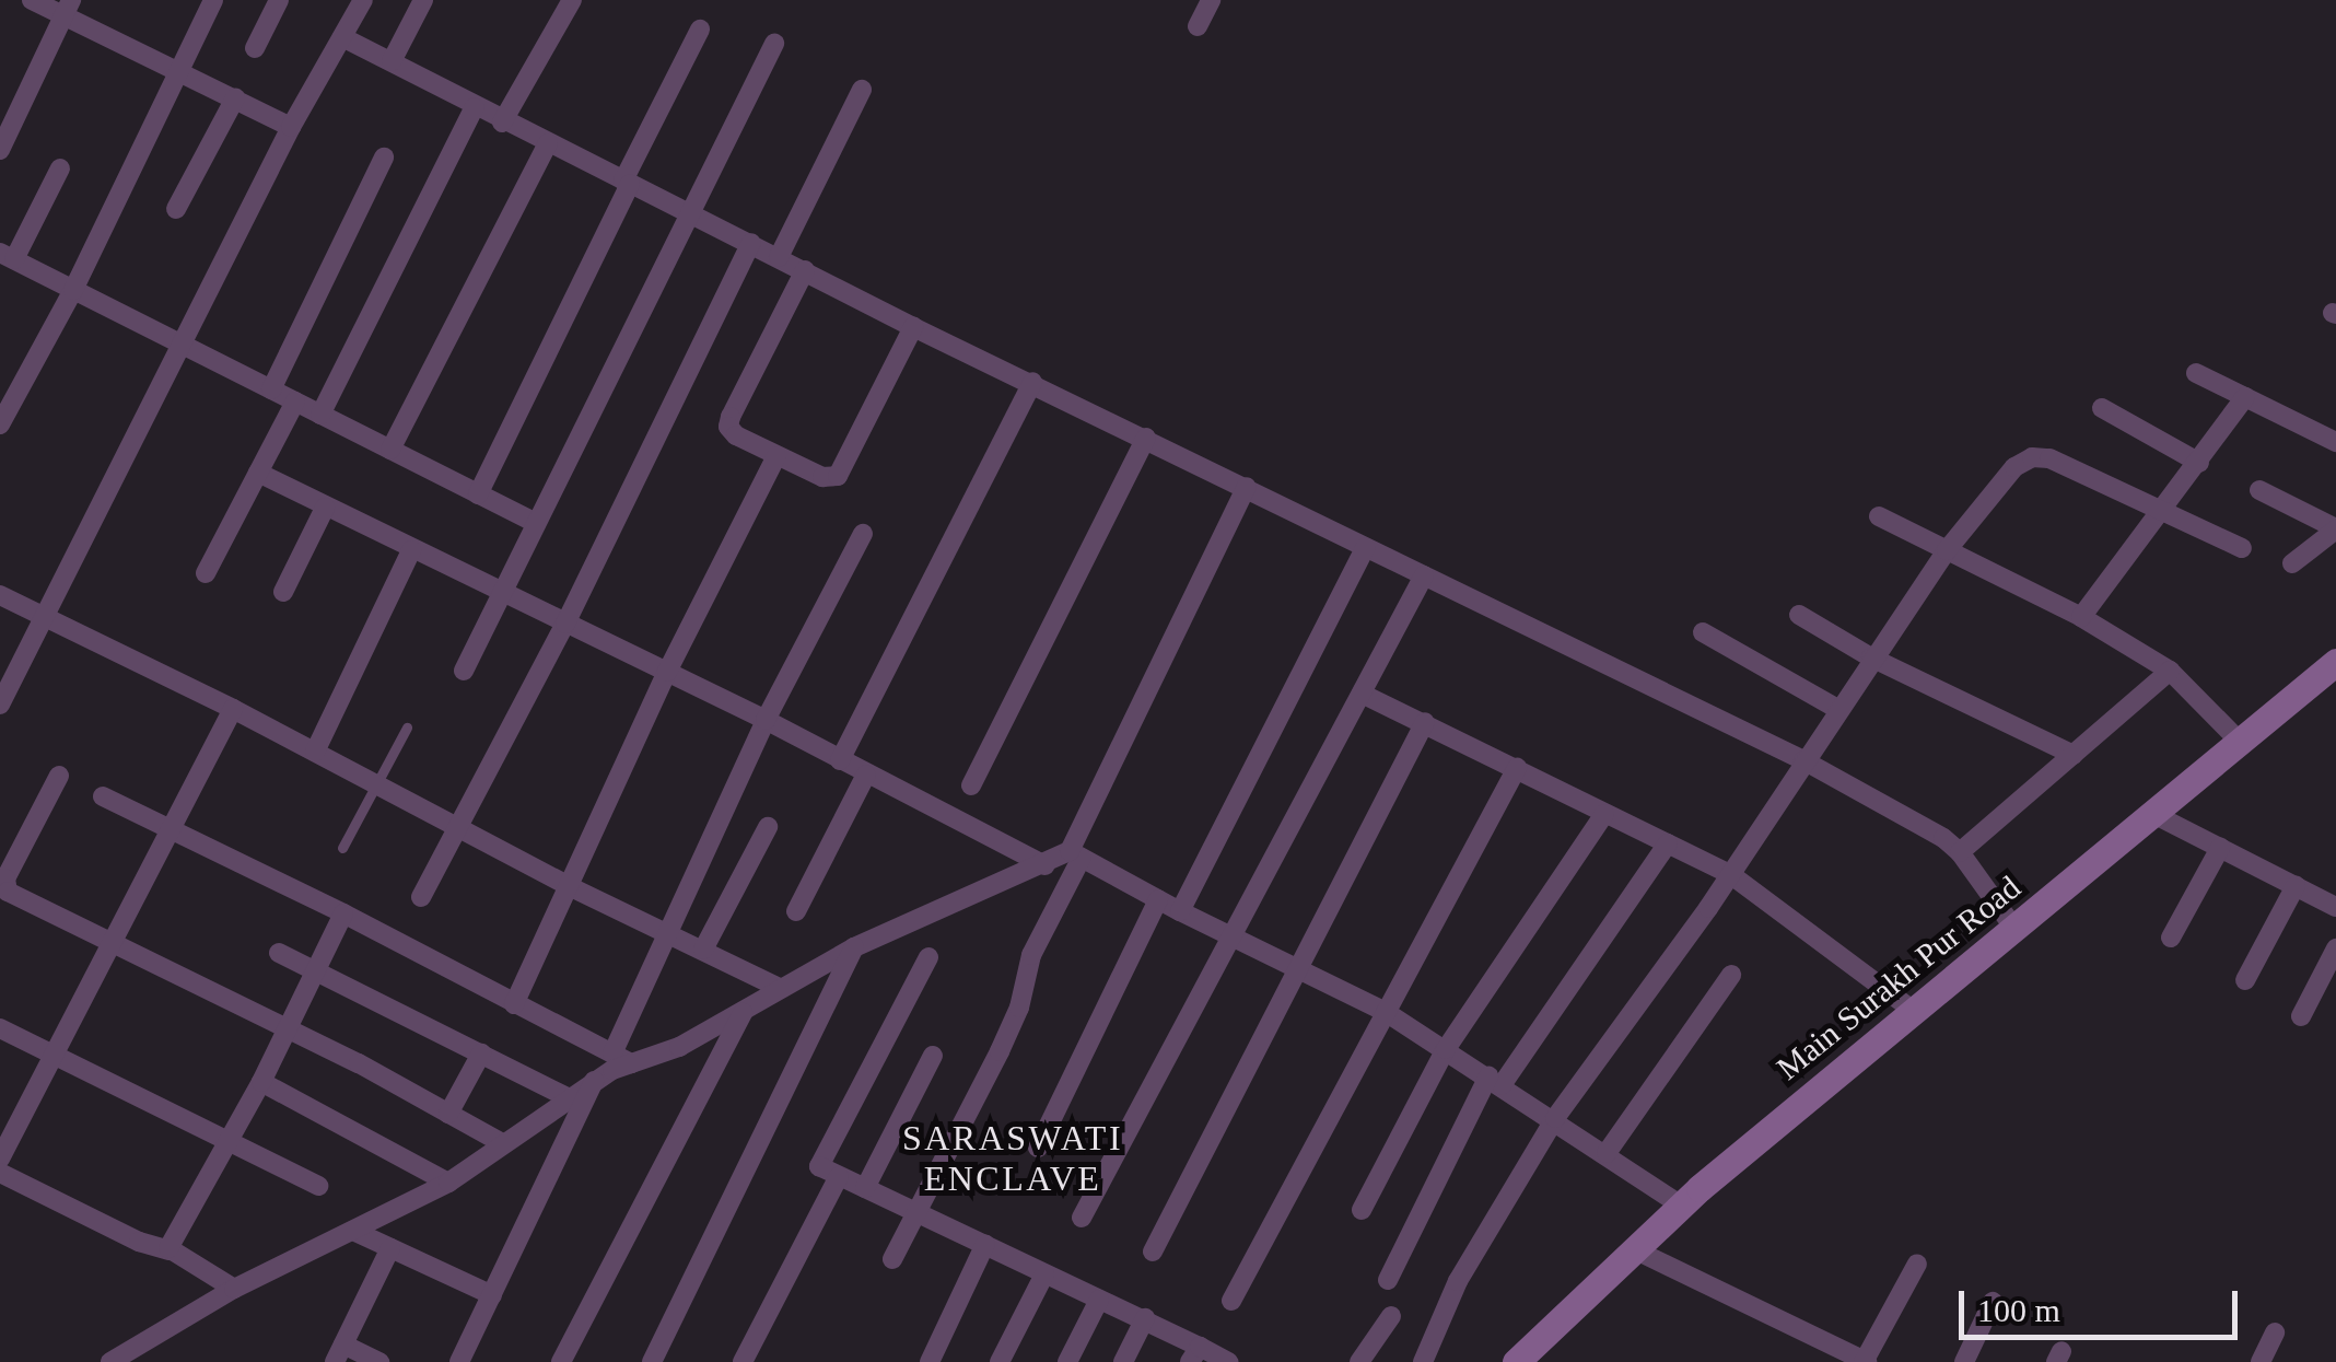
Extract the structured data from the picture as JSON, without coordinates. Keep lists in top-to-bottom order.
{
  "streets": {
    "street": ["Main Surakh Pur Road"]
  },
  "districts": ["SARASWATI ENCLAVE"],
  "scale_bar": "100 m"
}
